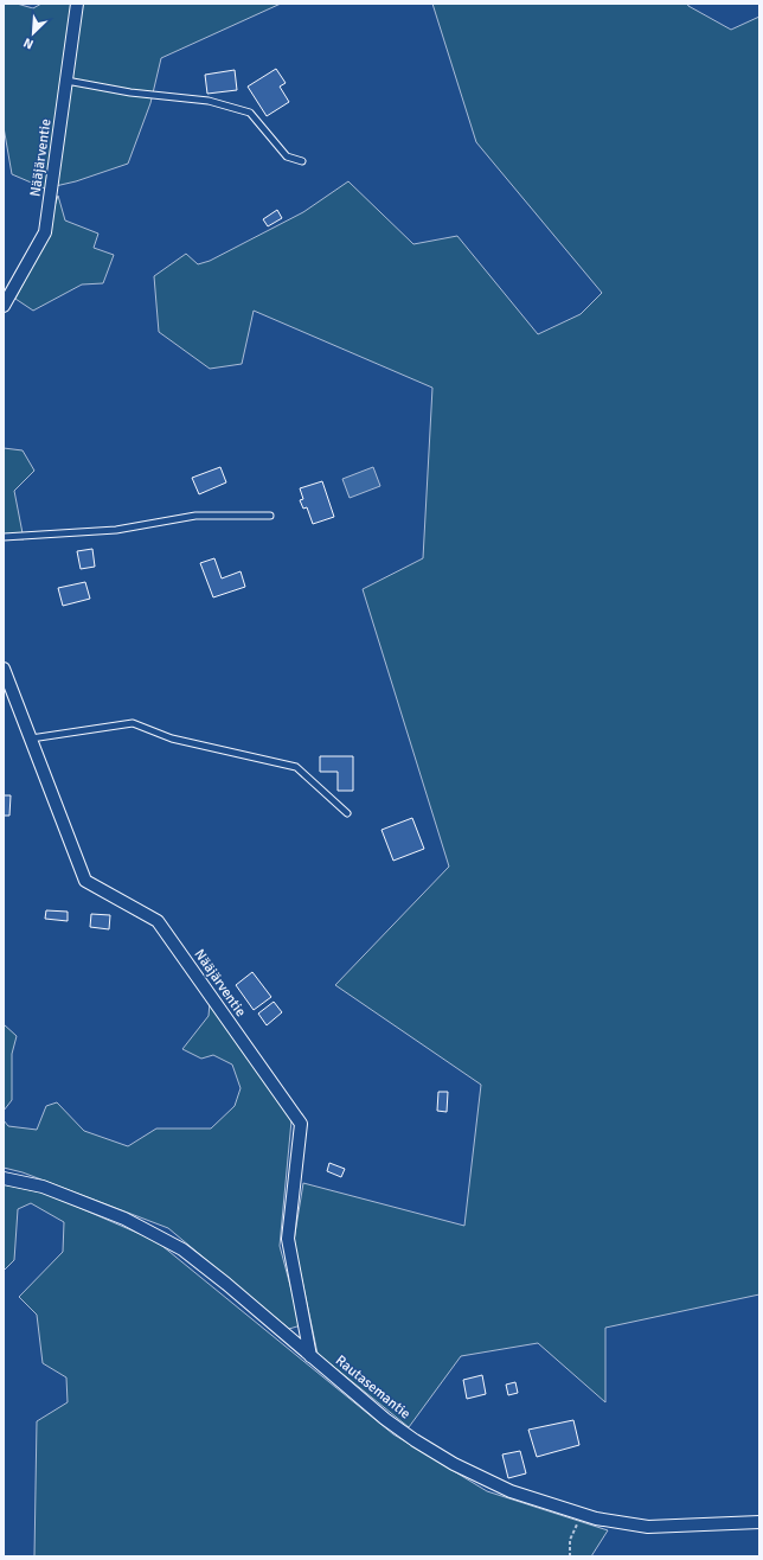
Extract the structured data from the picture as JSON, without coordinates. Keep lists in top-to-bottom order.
{
  "streets": {
    "street": ["Nääjärventie", "Rautasemantie"]
  },
  "crossings": [
    ["Nääjärventie", "Rautasemantie"]
  ],
  "north": "bottom left"
}
